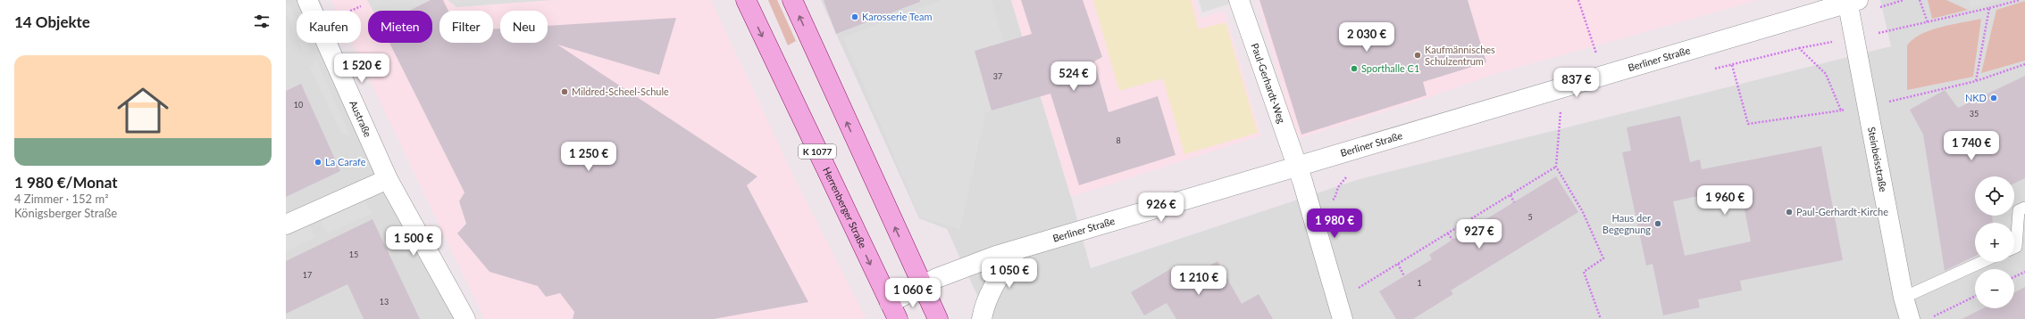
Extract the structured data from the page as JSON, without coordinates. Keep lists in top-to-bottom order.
{
  "streets": {
    "main road": ["K 1077", "Herrenberger Straße"],
    "street": [
      "Berliner Straße",
      "Paul-Gerhardt-Weg",
      "Austraße",
      "Steinbeisstraße"
    ]
  },
  "crossings": [
    ["Berliner Straße", "Paul-Gerhardt-Weg"],
    ["Berliner Straße", "Steinbeisstraße"],
    ["Berliner Straße", "Herrenberger Straße"]
  ],
  "places": [
    "Karosserie Team",
    "Kaufmännisches Schulzentrum",
    "Sporthalle C1",
    "Mildred-Scheel-Schule",
    "NKD",
    "La Carafe",
    "Paul-Gerhardt-Kirche",
    "Haus der Begegnung"
  ],
  "house_numbers": [
    "37",
    "10",
    "35",
    "8",
    "5",
    "15",
    "17",
    "1",
    "13"
  ],
  "page": {
    "heading": "14 Objekte",
    "chip": [
      "Kaufen",
      "Mieten",
      "Filter",
      "Neu"
    ],
    "price": [
      "2 030 €",
      "1 520 €",
      "524 €",
      "837 €",
      "1 740 €",
      "1 250 €",
      "1 960 €",
      "926 €",
      "1 980 €",
      "927 €",
      "1 500 €",
      "1 050 €",
      "1 210 €",
      "1 060 €"
    ],
    "list": [
      {
        "name": "1 980 €/Monat",
        "note": "4 Zimmer · 152 m² · Königsberger Straße"
      }
    ],
    "map_buttons": ["+", "−"]
  }
}
